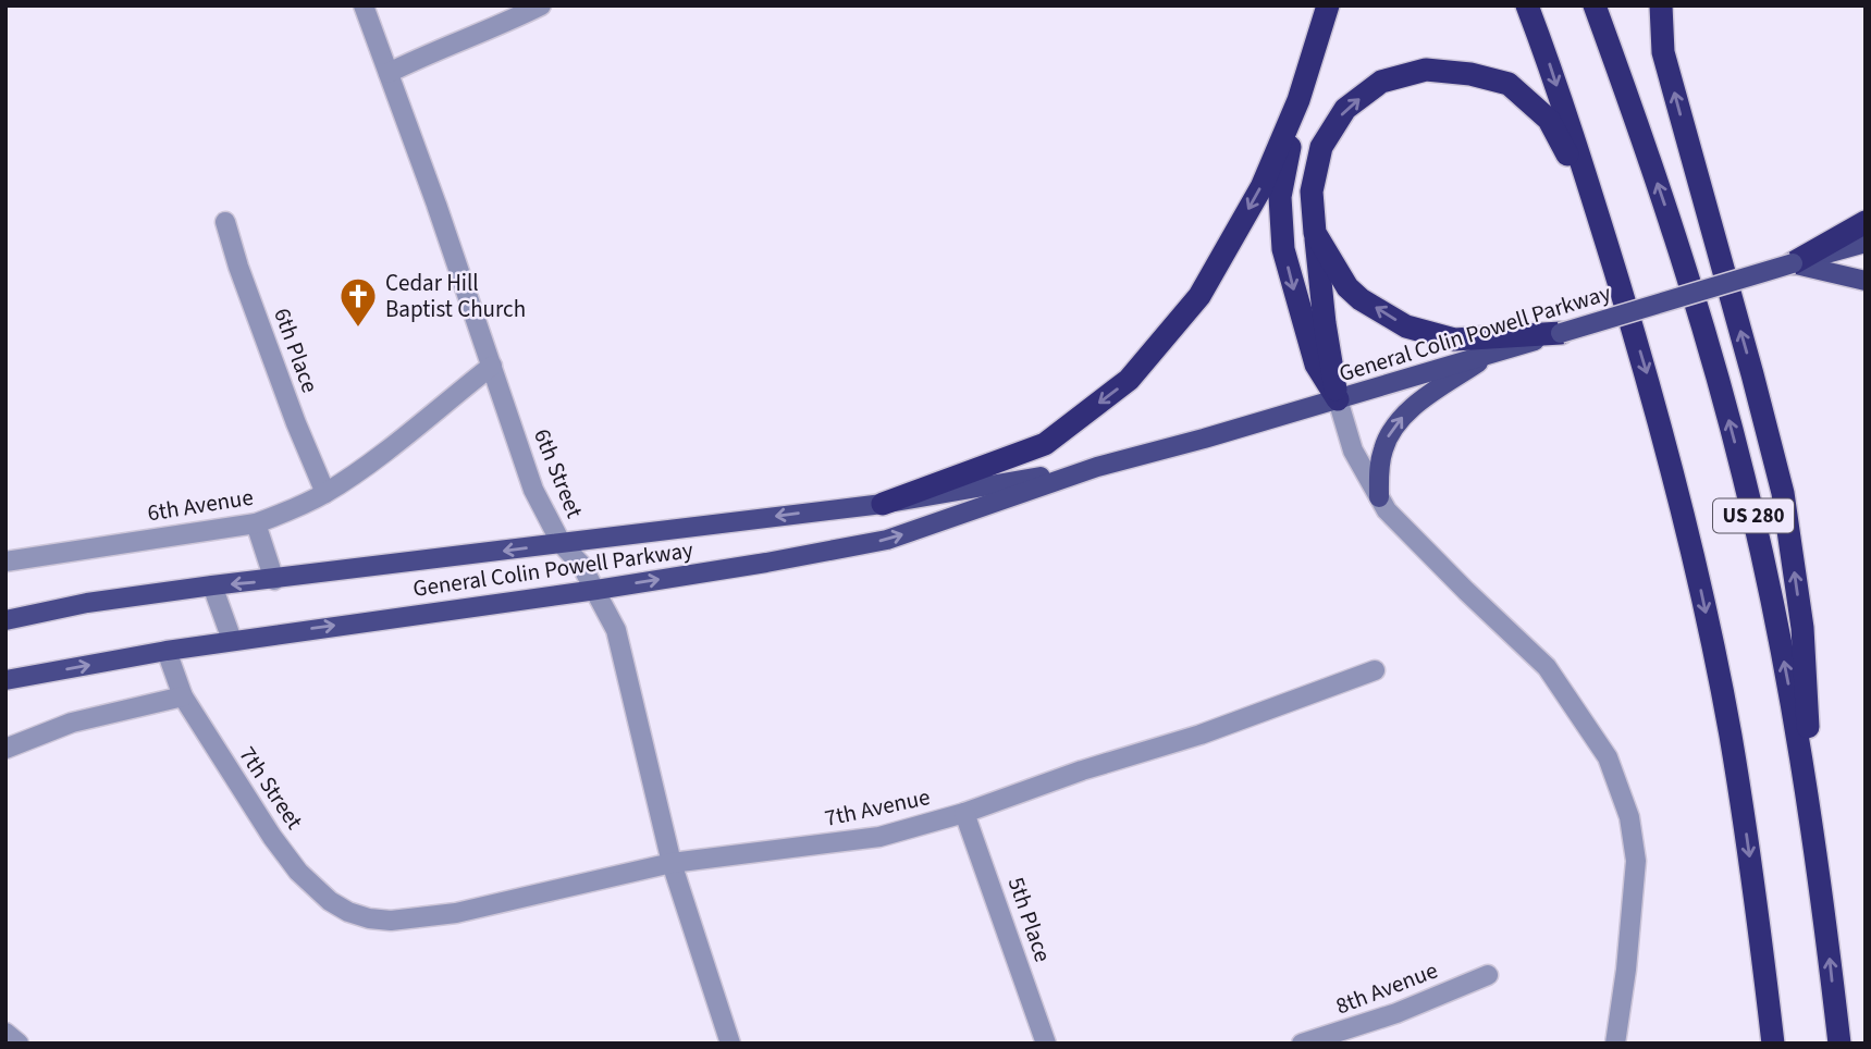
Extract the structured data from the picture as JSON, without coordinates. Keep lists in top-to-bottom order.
{
  "streets": {
    "highway": ["US 280"],
    "main road": ["General Colin Powell Parkway"],
    "street": [
      "6th Place",
      "6th Street",
      "6th Avenue",
      "7th Street",
      "7th Avenue",
      "5th Place",
      "8th Avenue"
    ]
  },
  "crossings": [
    ["General Colin Powell Parkway", "6th Street"],
    ["General Colin Powell Parkway", "7th Street"],
    ["6th Place", "6th Avenue"],
    ["6th Street", "6th Avenue"],
    ["6th Street", "7th Avenue"],
    ["7th Street", "7th Avenue"],
    ["7th Avenue", "5th Place"]
  ],
  "places": {
    "church": ["Cedar Hill Baptist Church"]
  }
}
